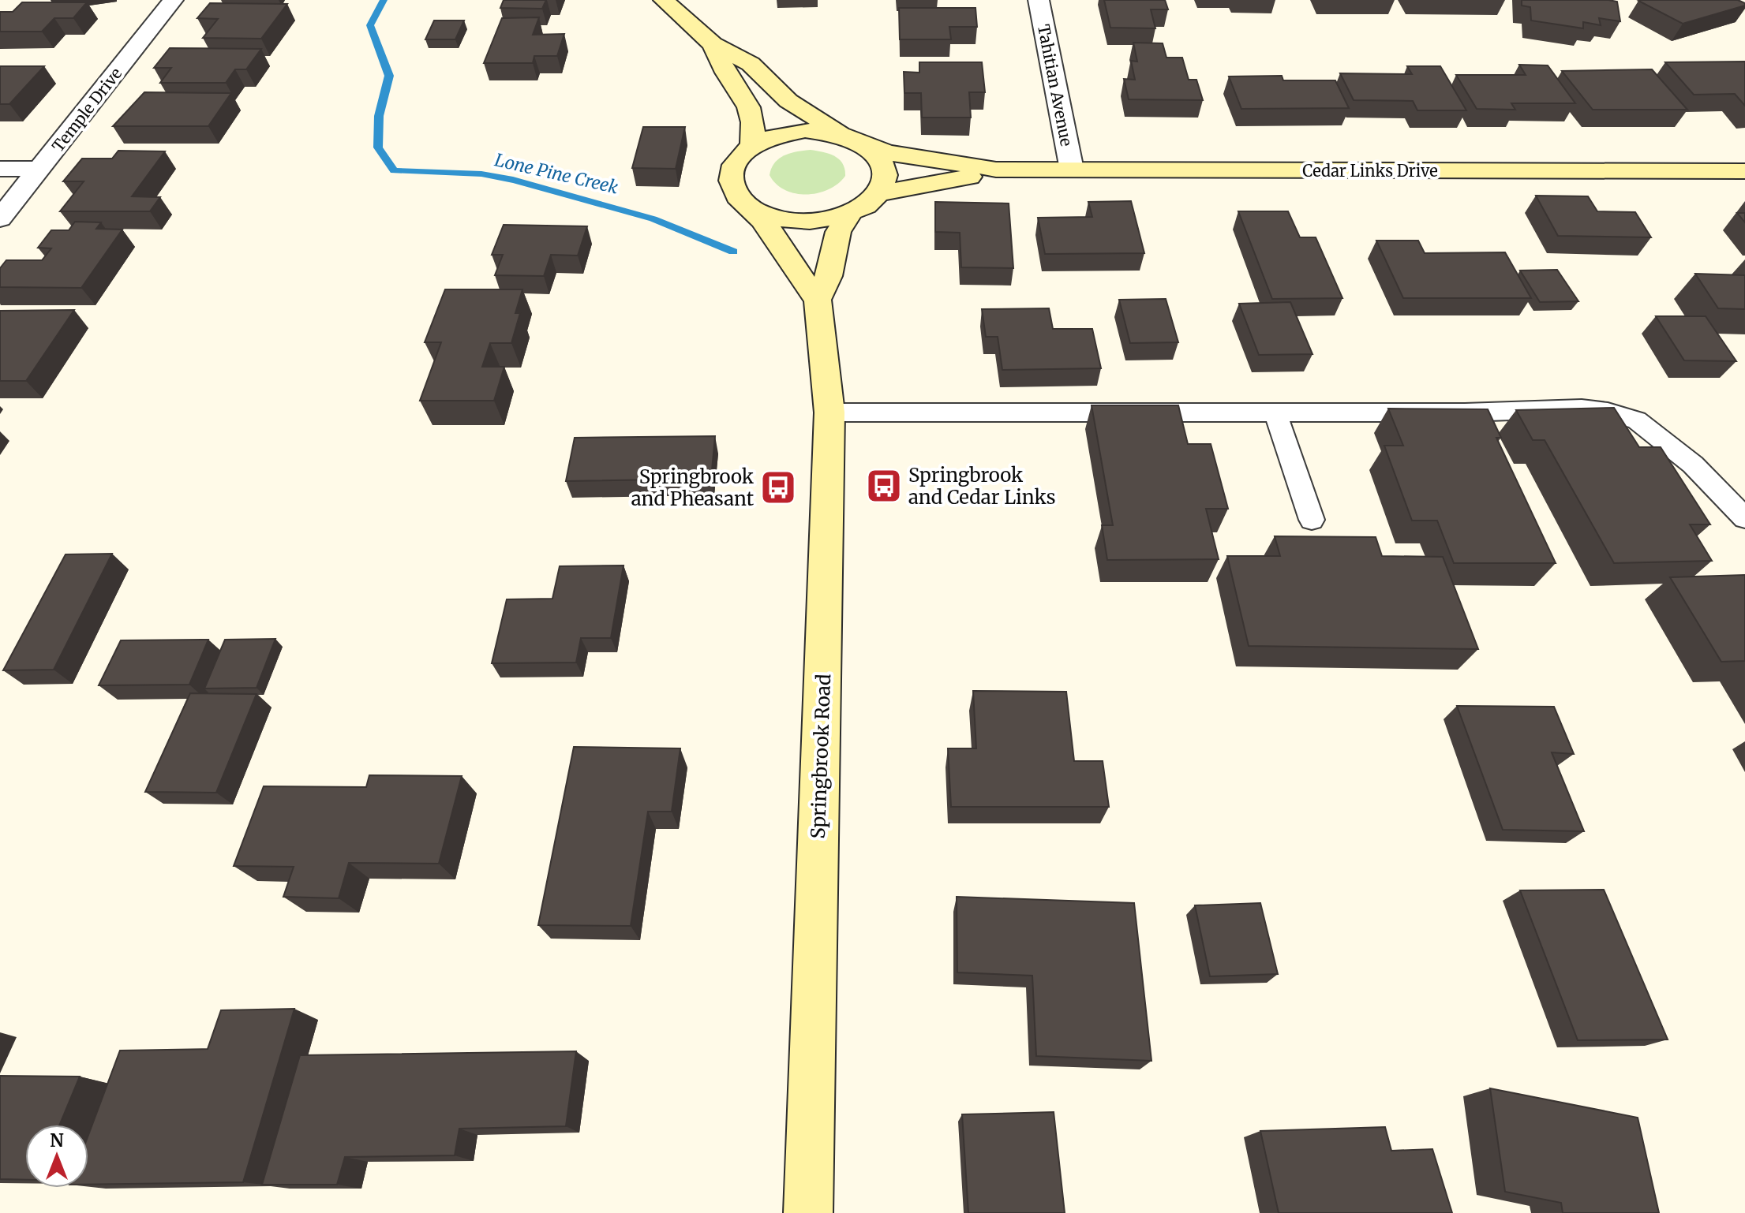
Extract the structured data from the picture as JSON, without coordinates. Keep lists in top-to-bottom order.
{
  "streets": {
    "street": [
      "Tahitian Avenue",
      "Temple Drive",
      "Cedar Links Drive",
      "Springbrook Road"
    ]
  },
  "crossings": [
    ["Tahitian Avenue", "Cedar Links Drive"],
    ["Cedar Links Drive", "Springbrook Road"]
  ],
  "water": ["Lone Pine Creek"],
  "places": {
    "bus stop": ["Springbrook and Cedar Links", "Springbrook and Pheasant"]
  },
  "north": "top"
}
